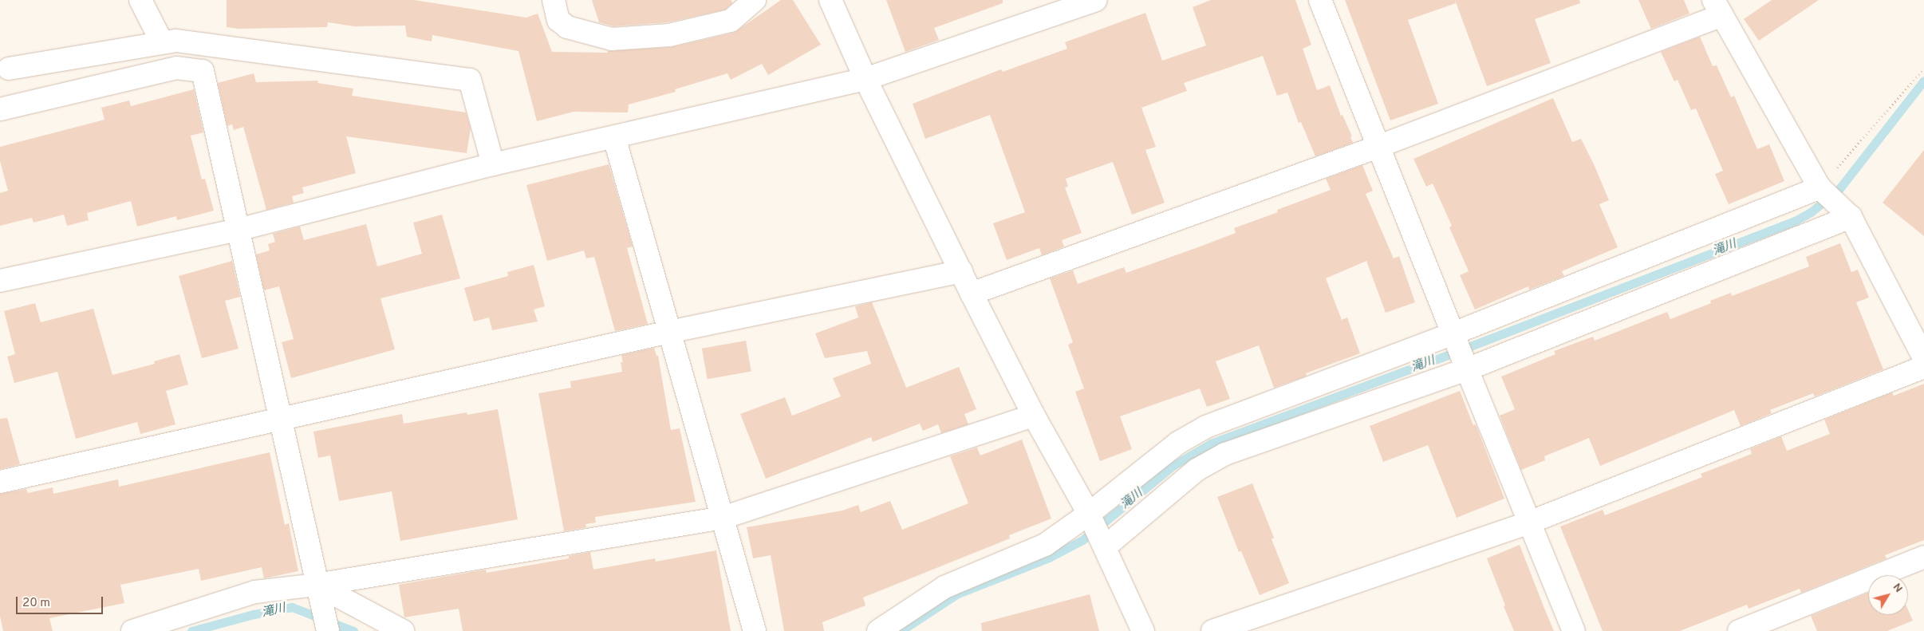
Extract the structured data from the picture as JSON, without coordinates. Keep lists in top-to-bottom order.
{
  "water": ["滝川"],
  "scale_bar": "20 m",
  "north": "top right"
}
